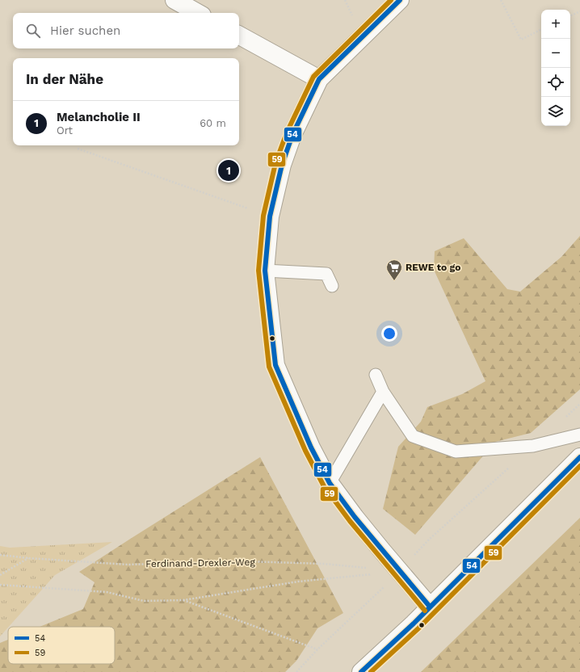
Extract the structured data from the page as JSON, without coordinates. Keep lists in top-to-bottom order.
{
  "streets": {
    "path": ["Ferdinand-Drexler-Weg"]
  },
  "places": {
    "supermarket": ["REWE to go"]
  },
  "lines": ["transit line 54", "transit line 59"],
  "legend": ["54", "59"],
  "page": {
    "map_buttons": ["+", "−"],
    "search": "Hier suchen",
    "heading": "In der Nähe",
    "list": [
      {
        "mark": "1",
        "name": "Melancholie II",
        "note": "Ort",
        "value": "60 m"
      }
    ],
    "pins": "1"
  }
}
